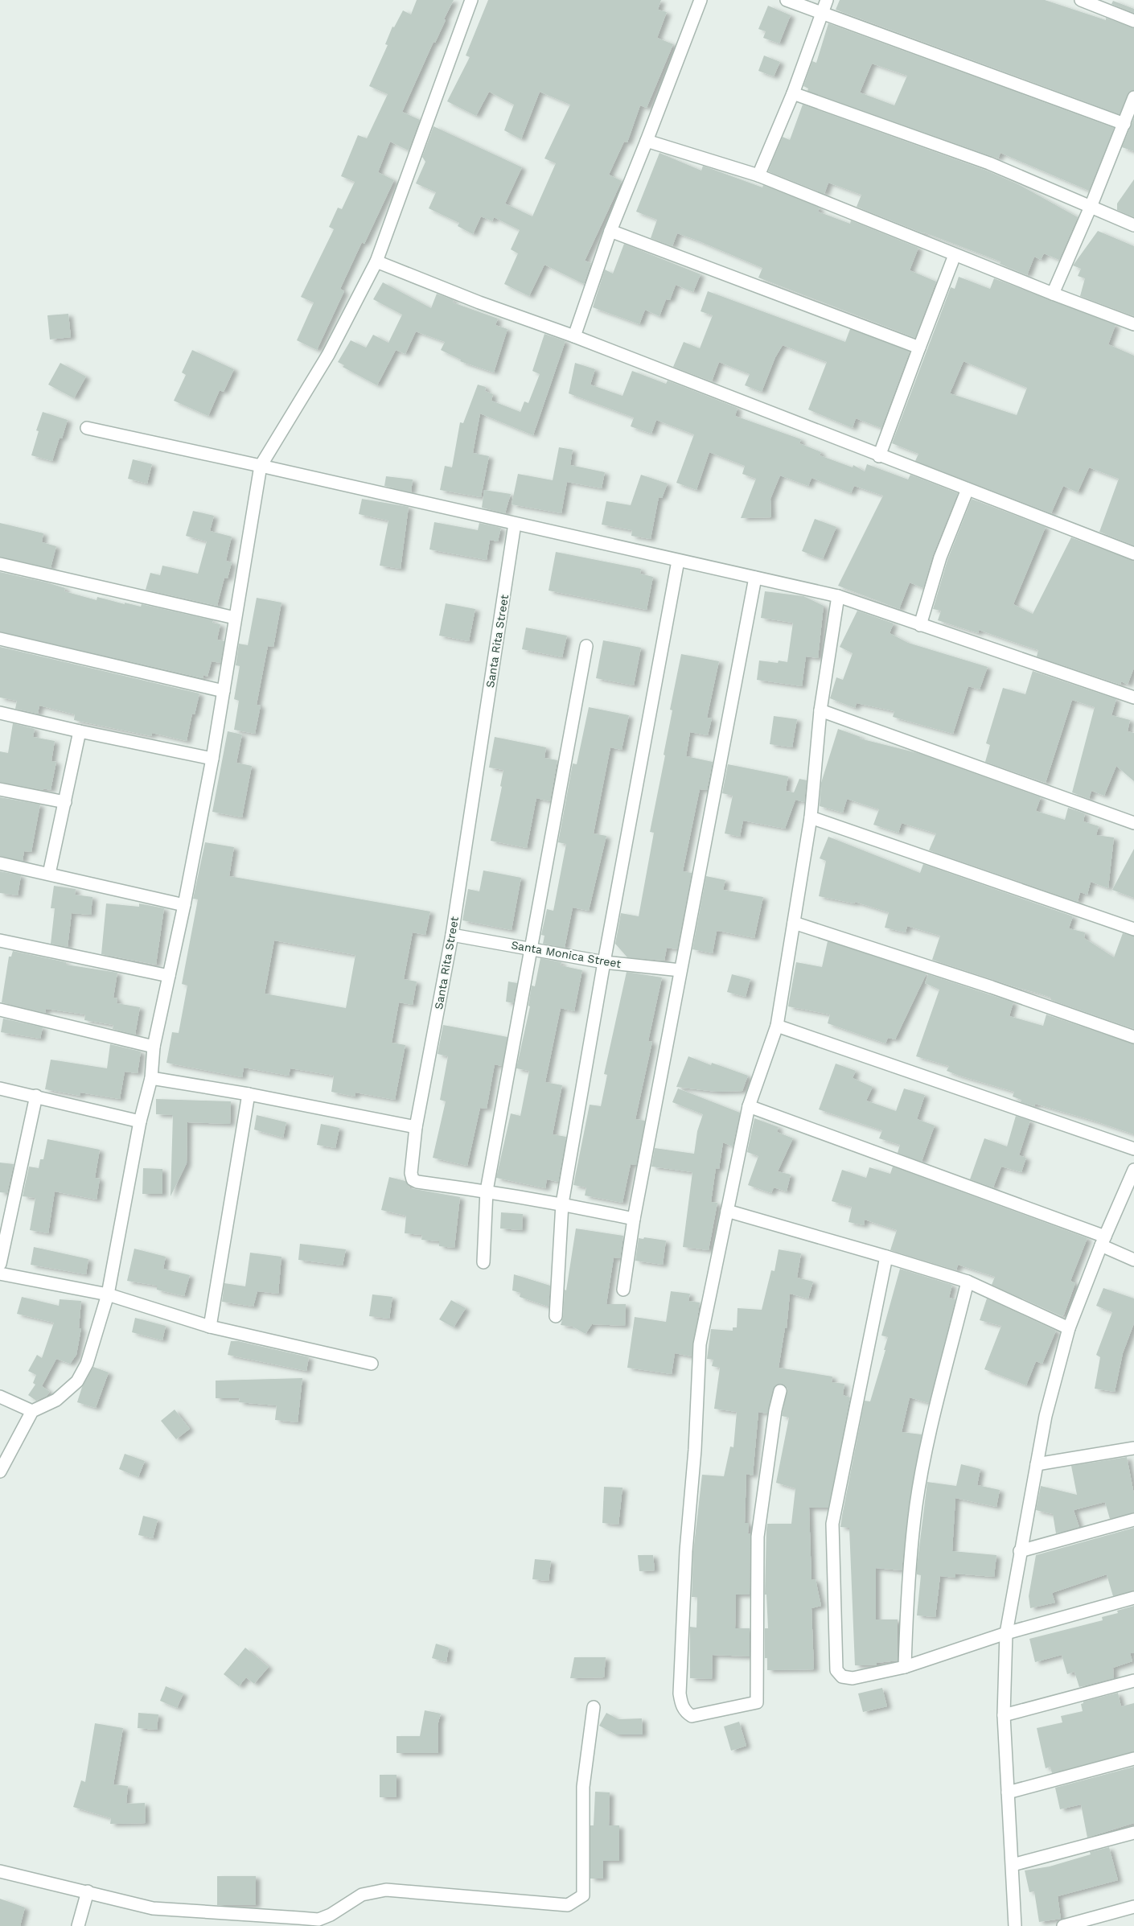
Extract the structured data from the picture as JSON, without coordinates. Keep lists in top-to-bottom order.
{
  "streets": {
    "street": ["Santa Rita Street", "Santa Monica Street"]
  },
  "crossings": [
    ["Santa Rita Street", "Santa Monica Street"]
  ]
}
